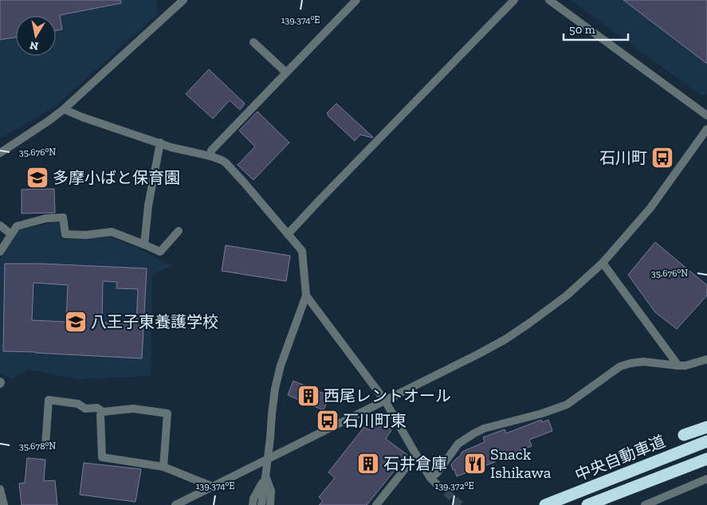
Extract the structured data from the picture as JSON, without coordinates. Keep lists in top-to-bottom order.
{
  "streets": {
    "highway": ["中央自動車道"]
  },
  "places": {
    "bus stop": ["石川町", "石川町東"],
    "school or university": ["多摩小ばと保育園", "八王子東養護学校"],
    "building": ["西尾レントオール", "石井倉庫"],
    "restaurant": ["Snack Ishikawa"]
  },
  "scale_bar": "50 m",
  "north": "bottom",
  "coordinates": [
    "139.374°E",
    "35.676°N",
    "35.678°N",
    "139.372°E"
  ]
}
